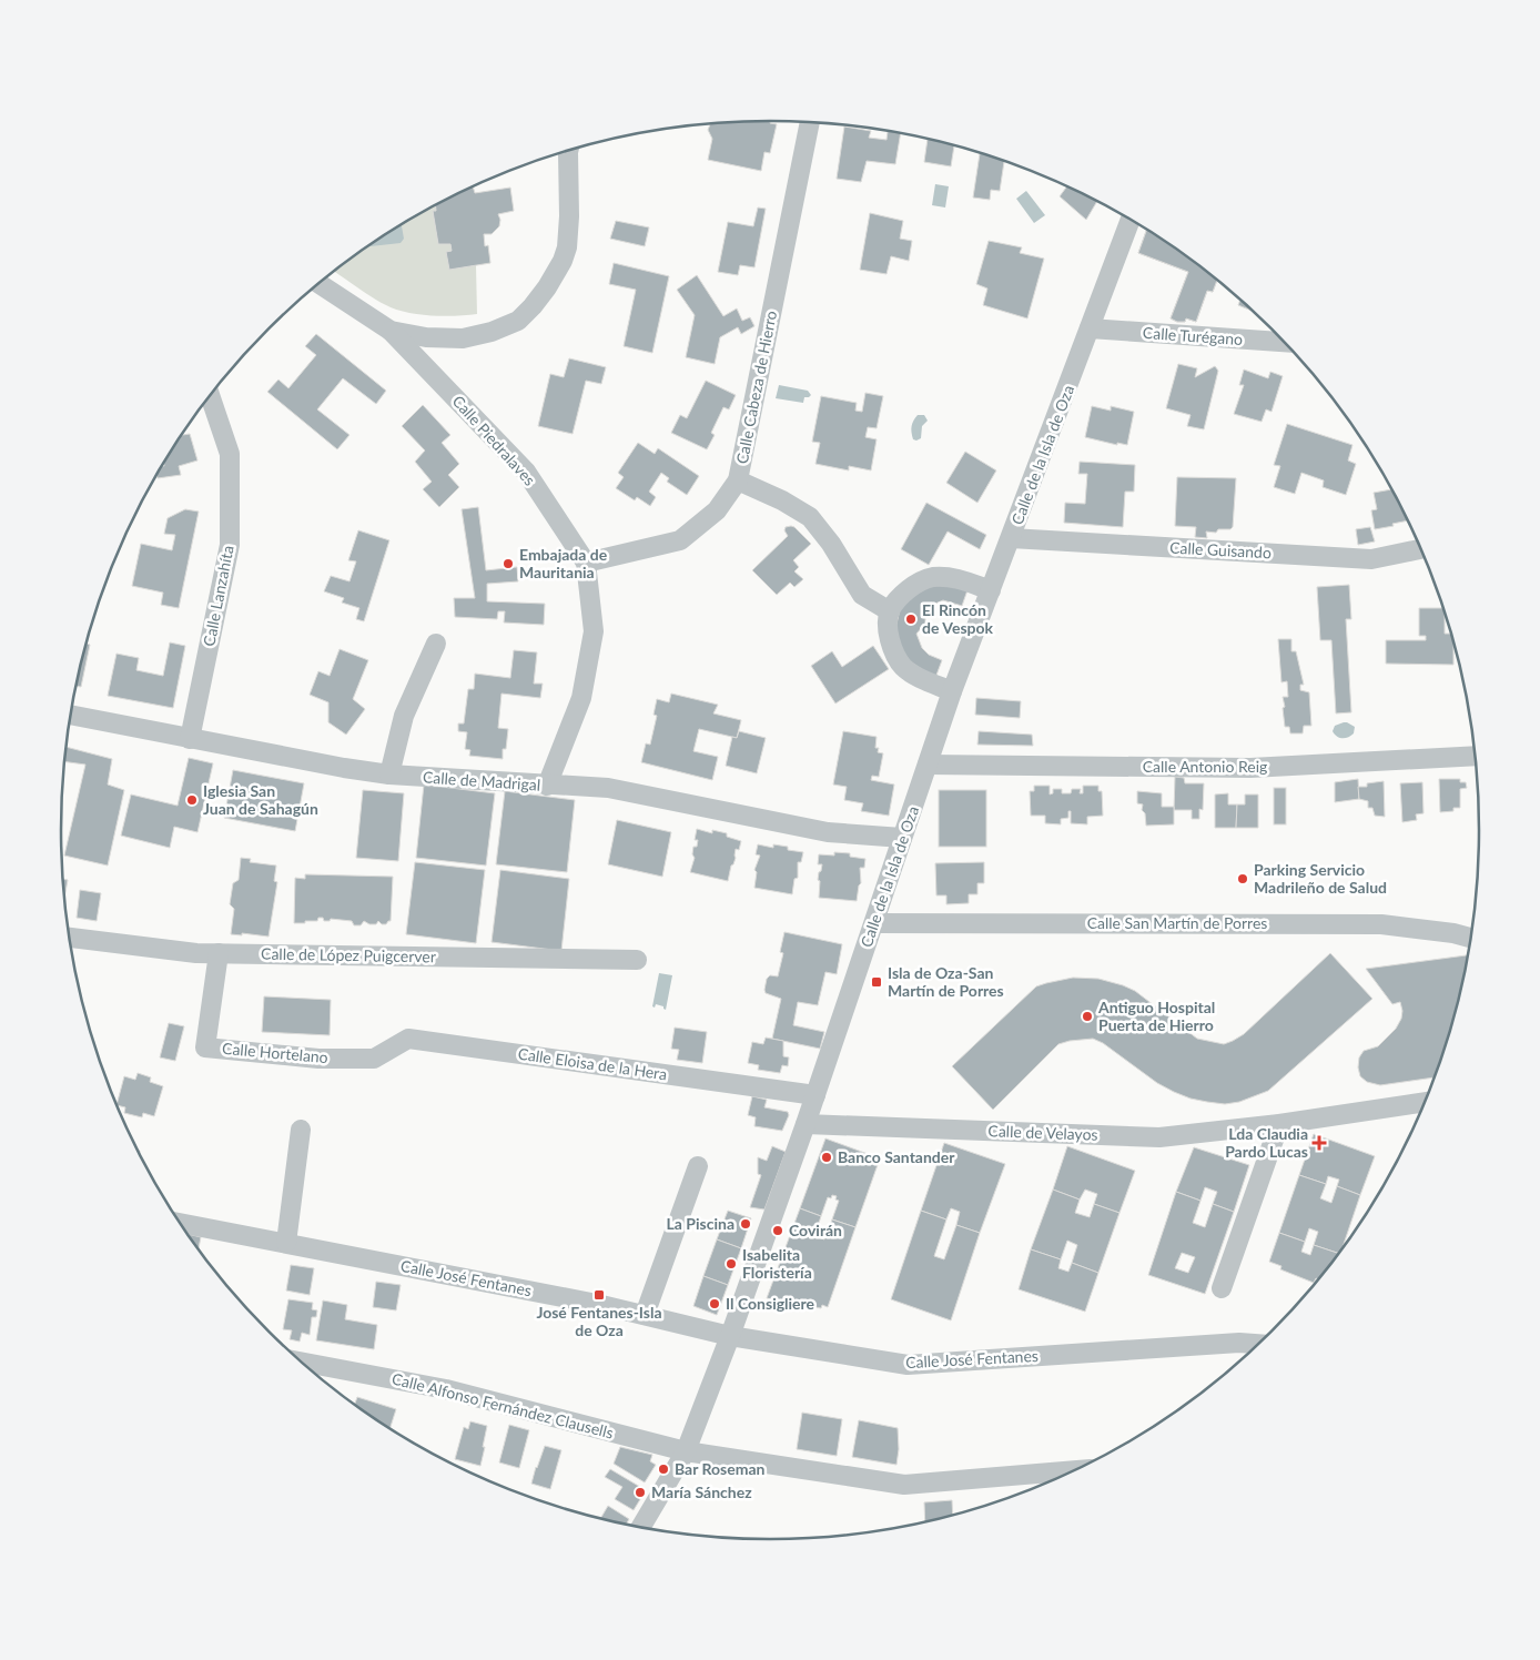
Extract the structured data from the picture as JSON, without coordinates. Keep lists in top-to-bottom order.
{
  "streets": {
    "street": [
      "Calle Turégano",
      "Calle Cabeza de Hierro",
      "Calle Piedralaves",
      "Calle de la Isla de Oza",
      "Calle Guisando",
      "Calle Lanzahíta",
      "Calle Antonio Reig",
      "Calle de Madrigal",
      "Calle San Martín de Porres",
      "Calle de López Puigcerver",
      "Calle Hortelano",
      "Calle Eloisa de la Hera",
      "Calle de Velayos",
      "Calle José Fentanes",
      "Calle Alfonso Fernández Clausells"
    ]
  },
  "crossings": [
    ["Calle Turégano", "Calle de la Isla de Oza"],
    ["Calle Cabeza de Hierro", "Calle Piedralaves"],
    ["Calle Piedralaves", "Calle de Madrigal"],
    ["Calle de la Isla de Oza", "Calle Guisando"],
    ["Calle de la Isla de Oza", "Calle Antonio Reig"],
    ["Calle de la Isla de Oza", "Calle de Madrigal"],
    ["Calle de la Isla de Oza", "Calle San Martín de Porres"],
    ["Calle de la Isla de Oza", "Calle Eloisa de la Hera"],
    ["Calle de la Isla de Oza", "Calle de Velayos"],
    ["Calle de la Isla de Oza", "Calle José Fentanes"],
    ["Calle de la Isla de Oza", "Calle Alfonso Fernández Clausells"],
    ["Calle Lanzahíta", "Calle de Madrigal"],
    ["Calle de López Puigcerver", "Calle Hortelano"],
    ["Calle Hortelano", "Calle Eloisa de la Hera"]
  ],
  "places": {
    "other": [
      "Embajada de Mauritania",
      "El Rincón de Vespok",
      "Iglesia San Juan de Sahagún",
      "Parking Servicio Madrileño de Salud",
      "Antiguo Hospital Puerta de Hierro",
      "Banco Santander",
      "La Piscina",
      "Covirán",
      "Isabelita Floristería",
      "Il Consigliere",
      "Bar Roseman",
      "María Sánchez"
    ],
    "transit": ["Isla de Oza-San Martín de Porres", "José Fentanes-Isla de Oza"],
    "health": ["Lda Claudia Pardo Lucas"]
  }
}
